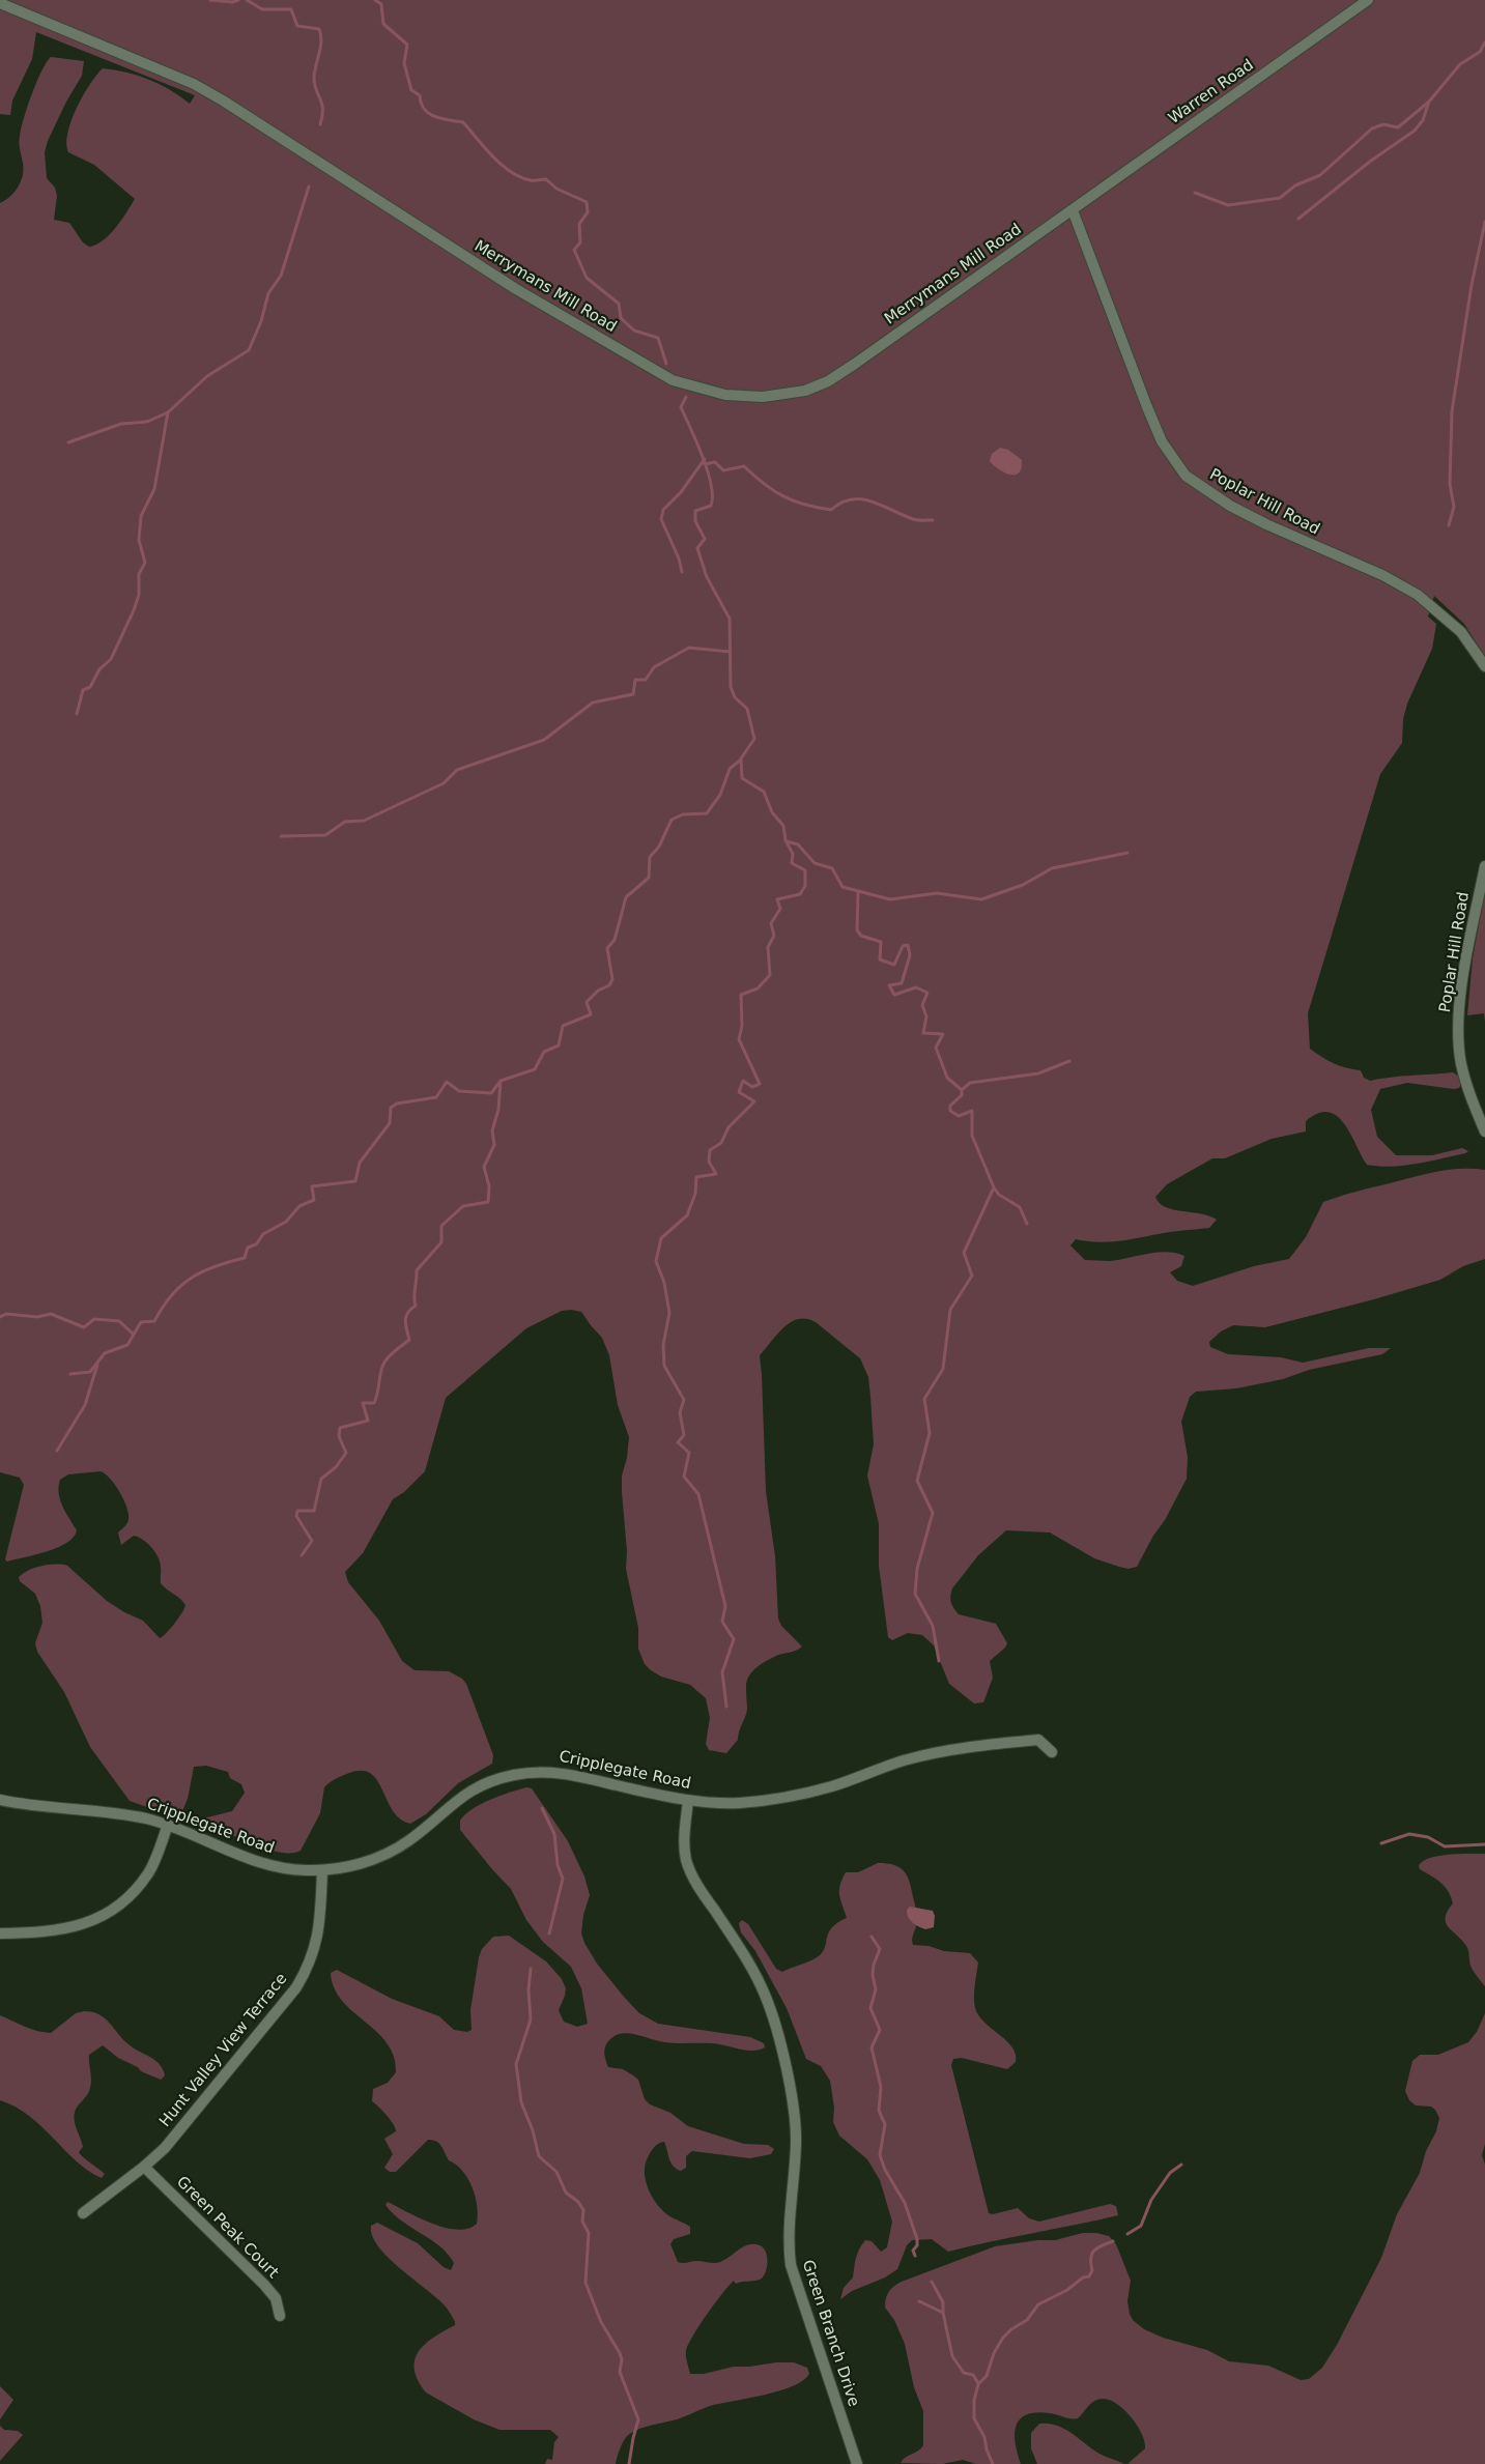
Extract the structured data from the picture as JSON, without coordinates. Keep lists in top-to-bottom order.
{
  "streets": {
    "street": [
      "Warren Road",
      "Merrymans Mill Road",
      "Poplar Hill Road",
      "Cripplegate Road",
      "Hunt Valley View Terrace",
      "Green Peak Court",
      "Green Branch Drive"
    ]
  },
  "crossings": [
    ["Warren Road", "Merrymans Mill Road"],
    ["Warren Road", "Poplar Hill Road"],
    ["Merrymans Mill Road", "Poplar Hill Road"],
    ["Cripplegate Road", "Hunt Valley View Terrace"],
    ["Cripplegate Road", "Green Branch Drive"],
    ["Hunt Valley View Terrace", "Green Peak Court"]
  ]
}
